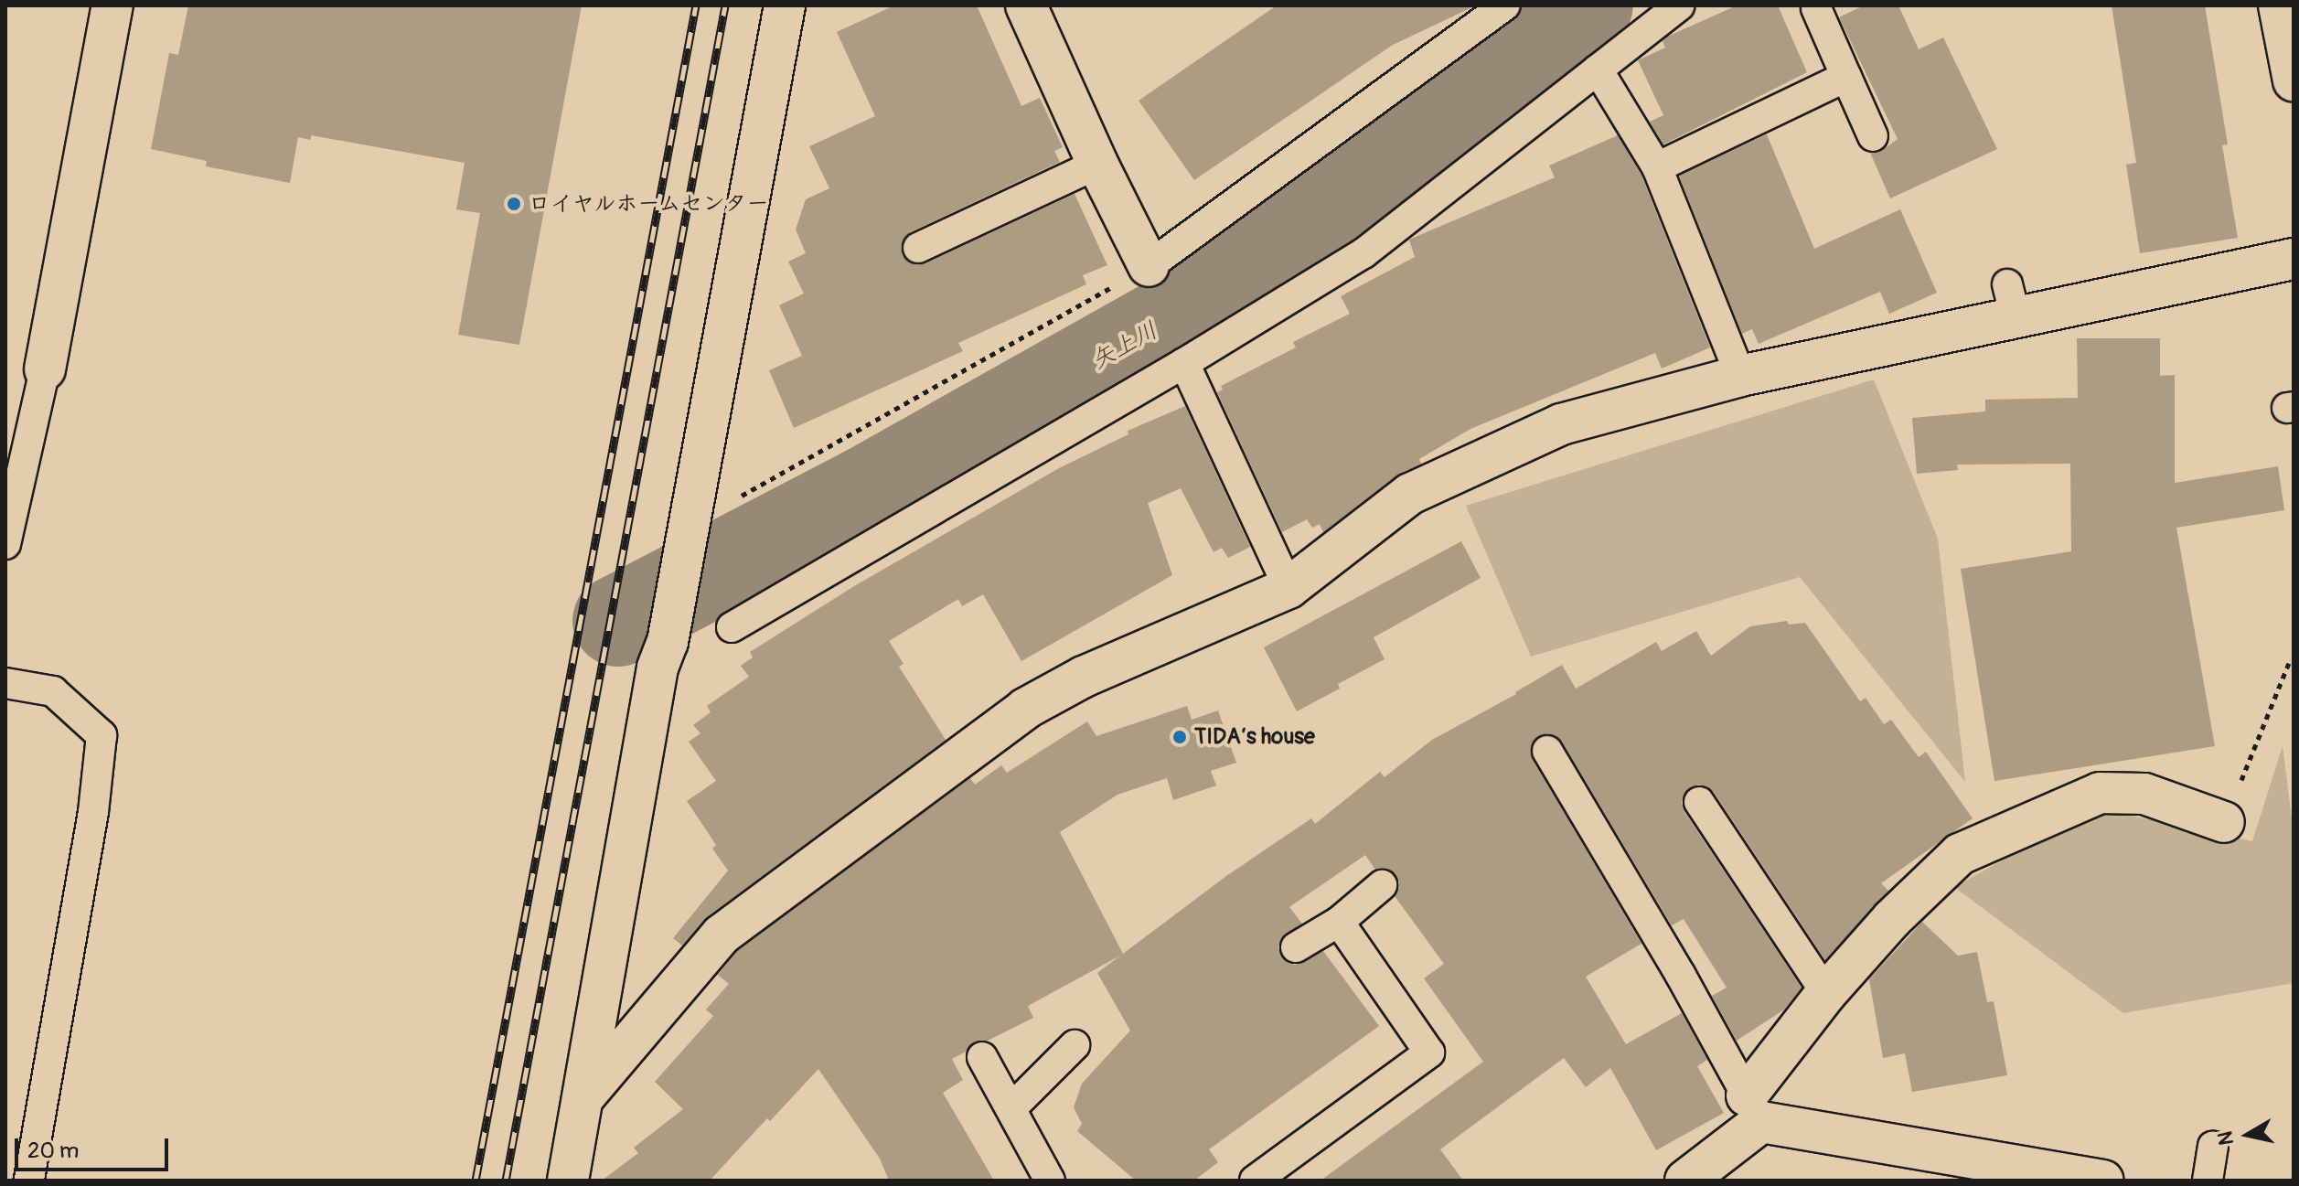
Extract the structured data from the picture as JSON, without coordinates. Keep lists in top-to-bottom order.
{
  "water": ["矢上川"],
  "places": ["ロイヤルホームセンター", "TIDA‘s house"],
  "scale_bar": "20 m",
  "north": "left"
}
